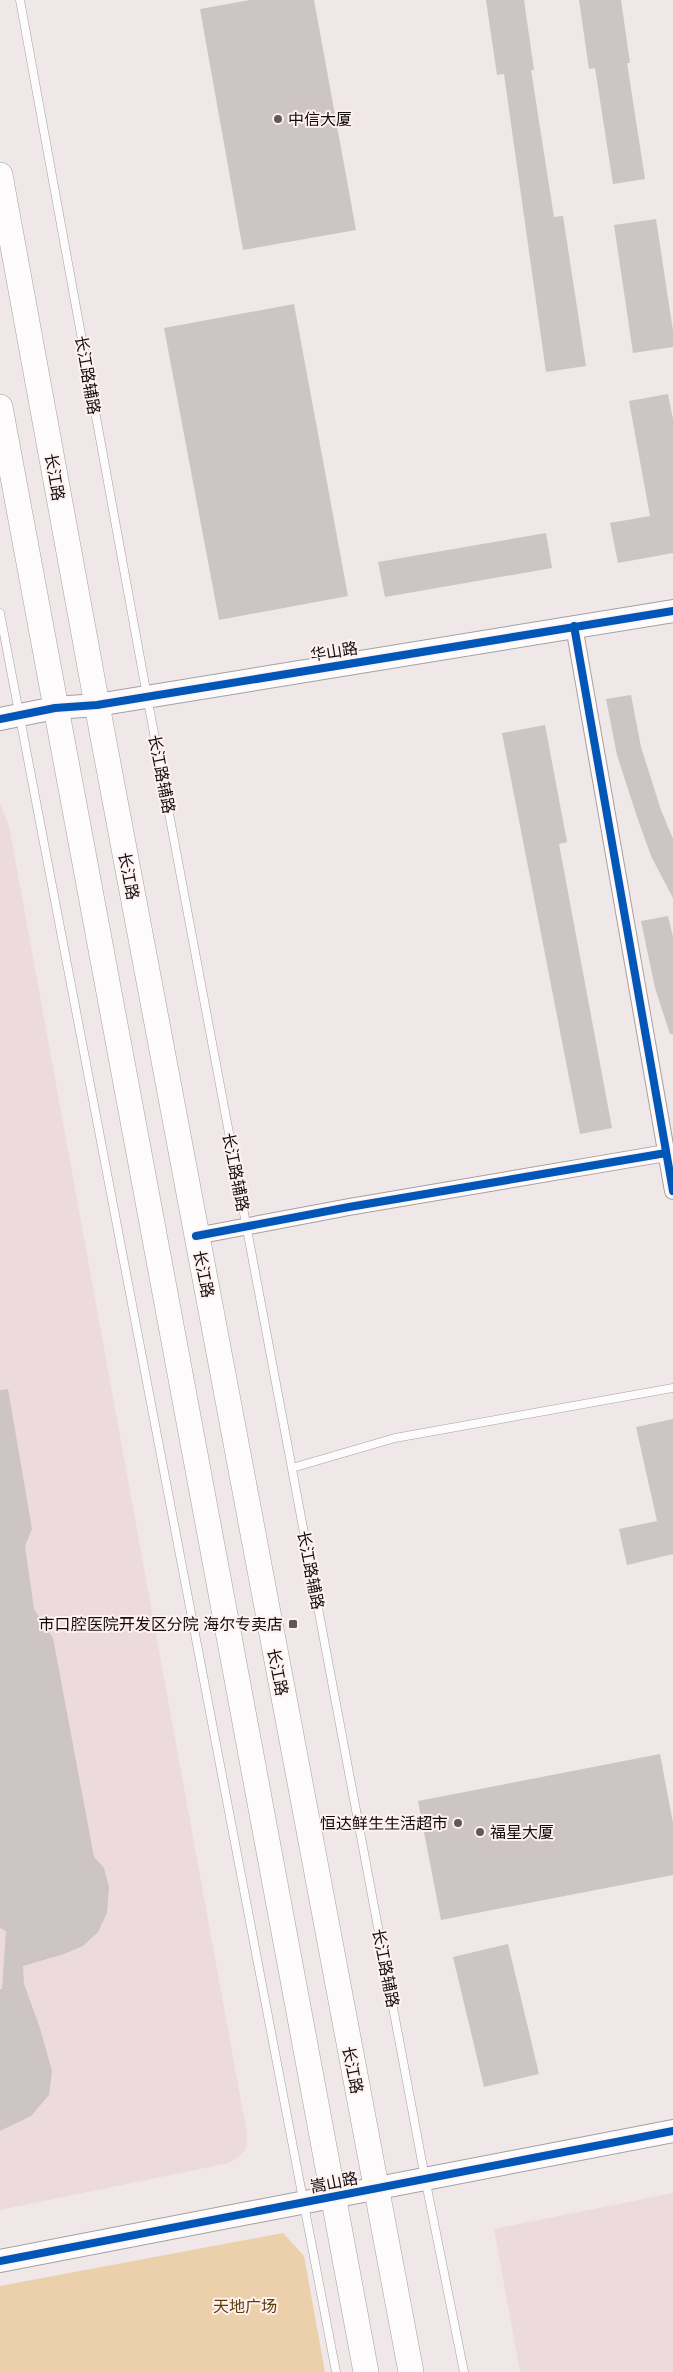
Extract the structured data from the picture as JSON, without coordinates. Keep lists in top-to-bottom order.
{
  "streets": {
    "main road": ["长江路"],
    "street": ["华山路", "嵩山路"],
    "lane": ["长江路辅路"]
  },
  "crossings": [
    ["长江路辅路", "华山路"],
    ["长江路辅路", "嵩山路"],
    ["长江路", "华山路"],
    ["长江路", "嵩山路"]
  ],
  "parks": ["天地广场"],
  "places": {
    "other": ["中信大厦", "恒达鲜生生活超市", "福星大厦"],
    "transit": ["市口腔医院开发区分院 海尔专卖店"]
  }
}
